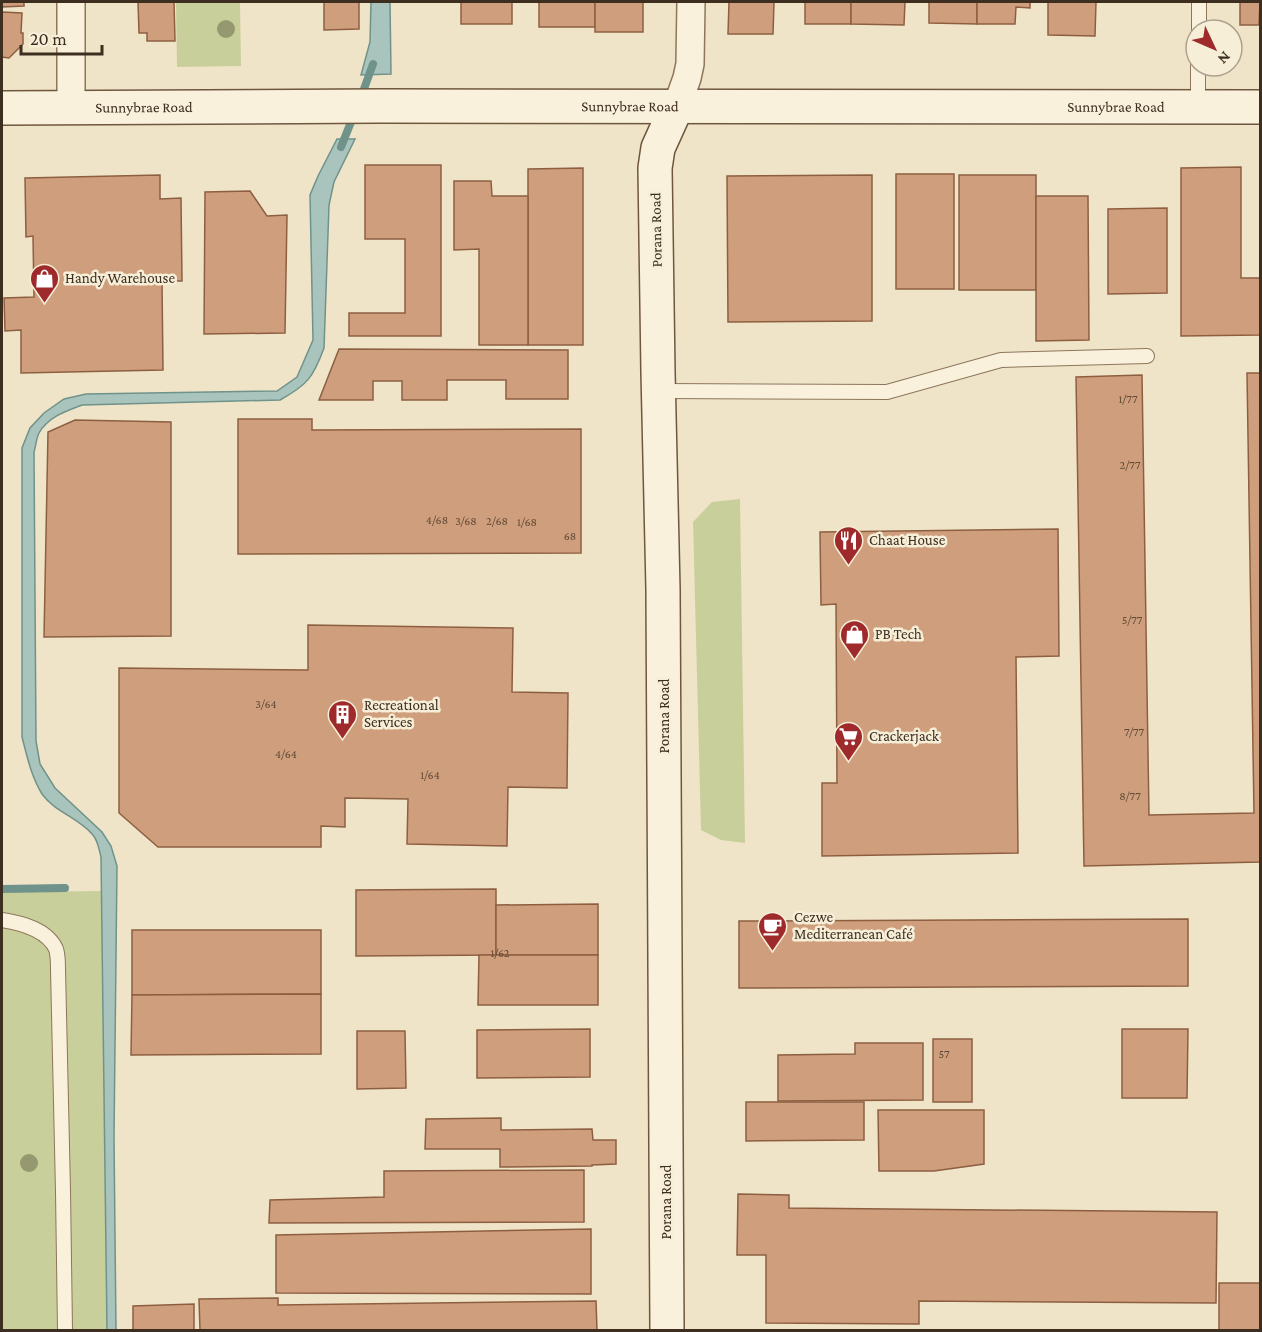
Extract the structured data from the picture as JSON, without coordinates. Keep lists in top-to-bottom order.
{
  "streets": {
    "main road": ["Sunnybrae Road", "Porana Road"]
  },
  "crossings": [
    ["Sunnybrae Road", "Porana Road"]
  ],
  "places": {
    "shop": ["Handy Warehouse", "PB Tech"],
    "restaurant": ["Chaat House"],
    "building": ["Recreational Services"],
    "supermarket": ["Crackerjack"],
    "cafe": ["Cezwe Mediterranean Café"]
  },
  "house_numbers": [
    "1/77",
    "2/77",
    "4/68",
    "3/68",
    "2/68",
    "1/68",
    "68",
    "5/77",
    "3/64",
    "7/77",
    "4/64",
    "1/64",
    "8/77",
    "1/62",
    "57"
  ],
  "scale_bar": "20 m",
  "north": "bottom right"
}
